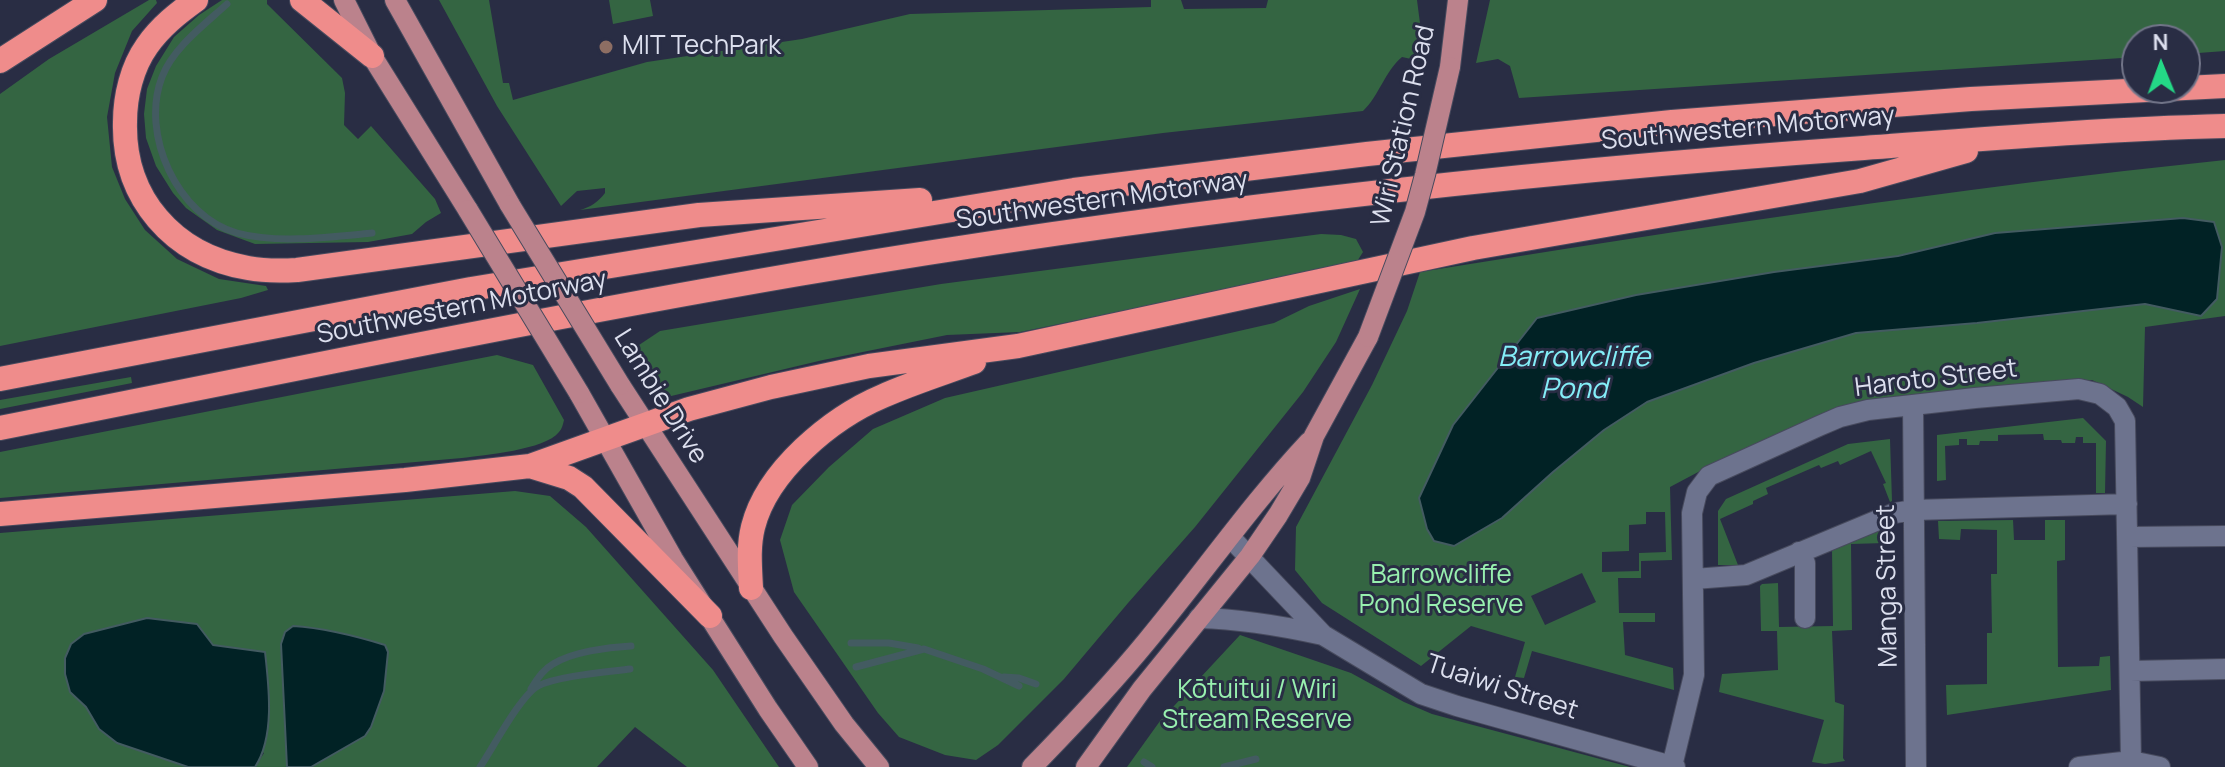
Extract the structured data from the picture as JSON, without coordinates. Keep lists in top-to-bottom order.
{
  "streets": {
    "highway": ["Southwestern Motorway"],
    "main road": ["Wiri Station Road", "Lambie Drive"],
    "street": ["Haroto Street", "Manga Street", "Tuaiwi Street"]
  },
  "crossings": [
    ["Wiri Station Road", "Tuaiwi Street"],
    ["Haroto Street", "Manga Street"],
    ["Haroto Street", "Tuaiwi Street"]
  ],
  "water": ["Barrowcliffe Pond"],
  "parks": ["Barrowcliffe Pond Reserve", "Kōtuitui / Wiri Stream Reserve"],
  "places": ["MIT TechPark"],
  "north": "top"
}
